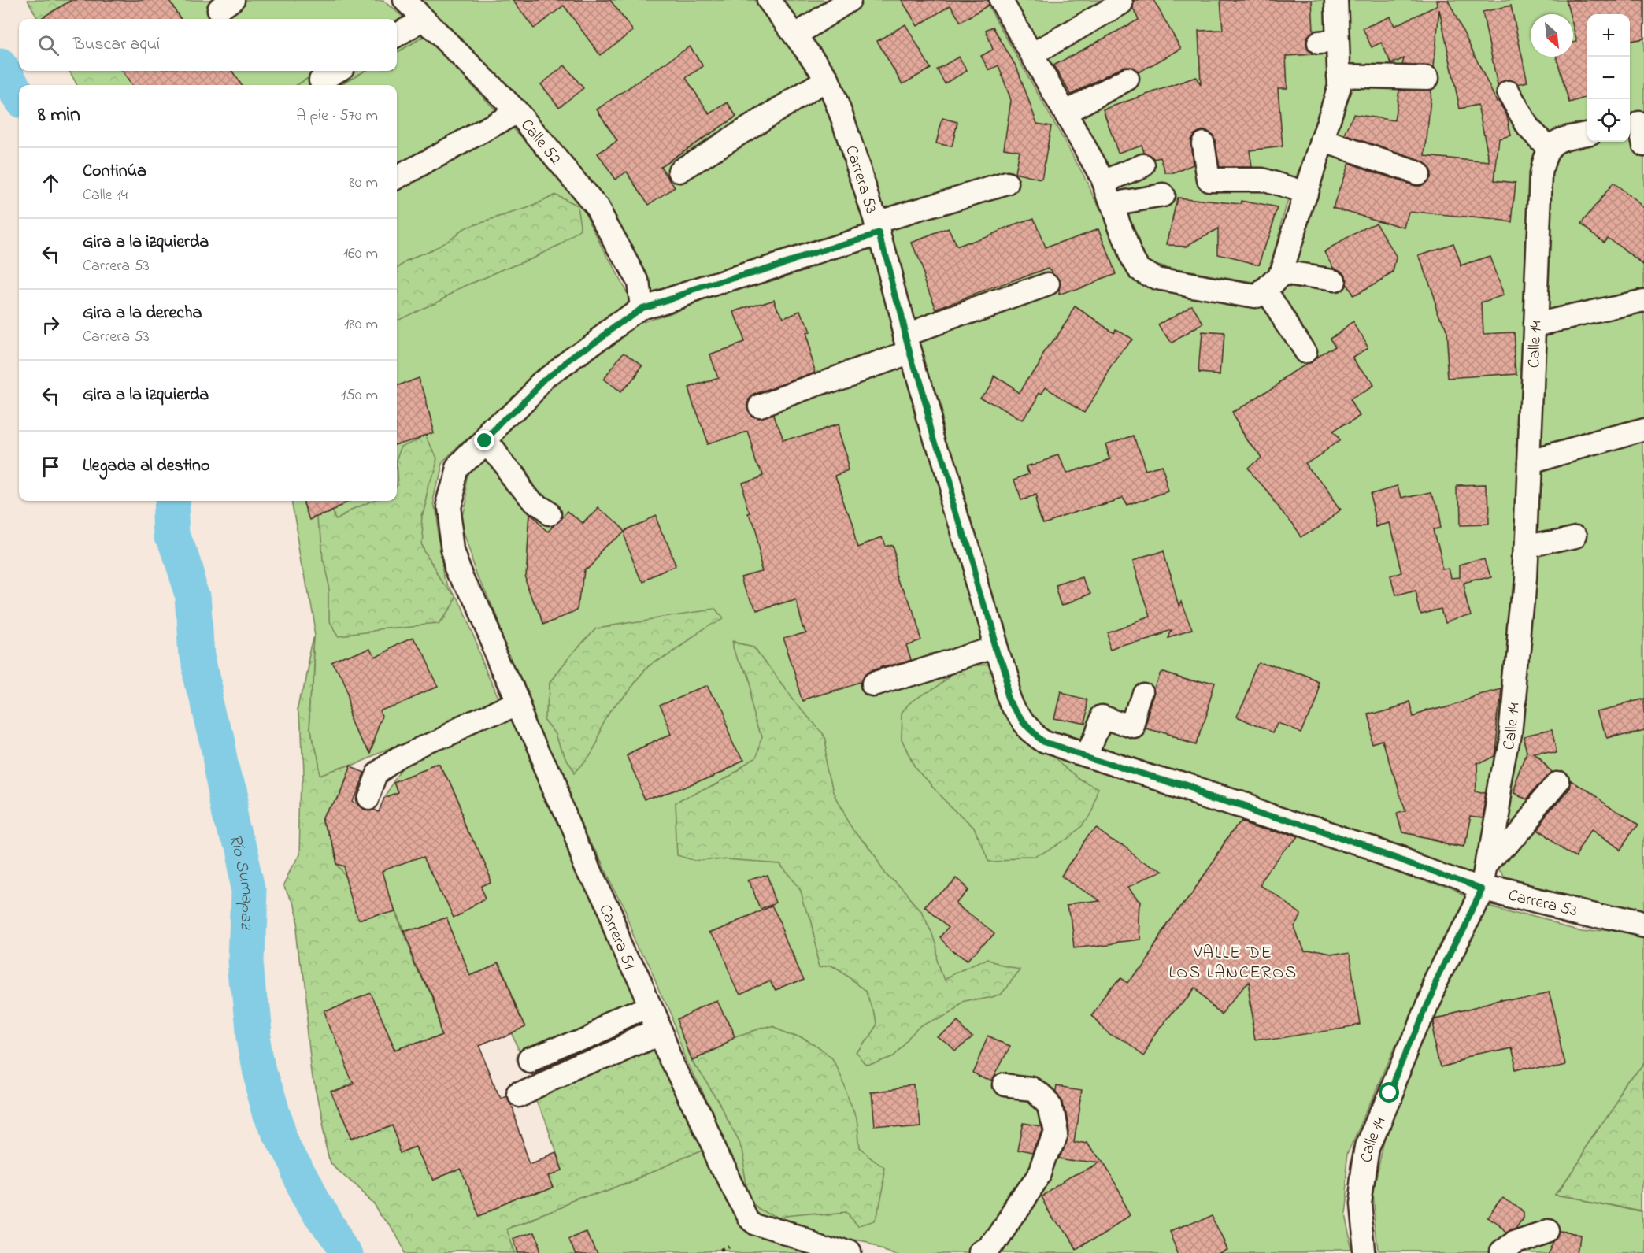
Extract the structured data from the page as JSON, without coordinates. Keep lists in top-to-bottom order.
{
  "streets": {
    "street": [
      "Calle 52",
      "Carrera 53",
      "Calle 14",
      "Carrera 51"
    ]
  },
  "crossings": [
    ["Calle 52", "Carrera 51"],
    ["Carrera 53", "Calle 14"],
    ["Carrera 53", "Carrera 51"]
  ],
  "districts": ["VALLE DE LOS LANCEROS"],
  "water": ["Río Sumapaz"],
  "north": "bottom right",
  "page": {
    "map_buttons": ["+", "−"],
    "search": "Buscar aquí",
    "heading": ["8 min", "A pie · 570 m"],
    "list": [
      ["Continúa", "Calle 14", "80 m"],
      ["Gira a la izquierda", "Carrera 53", "160 m"],
      ["Gira a la derecha", "Carrera 53", "180 m"],
      ["Gira a la izquierda", "150 m"],
      "Llegada al destino"
    ]
  }
}
